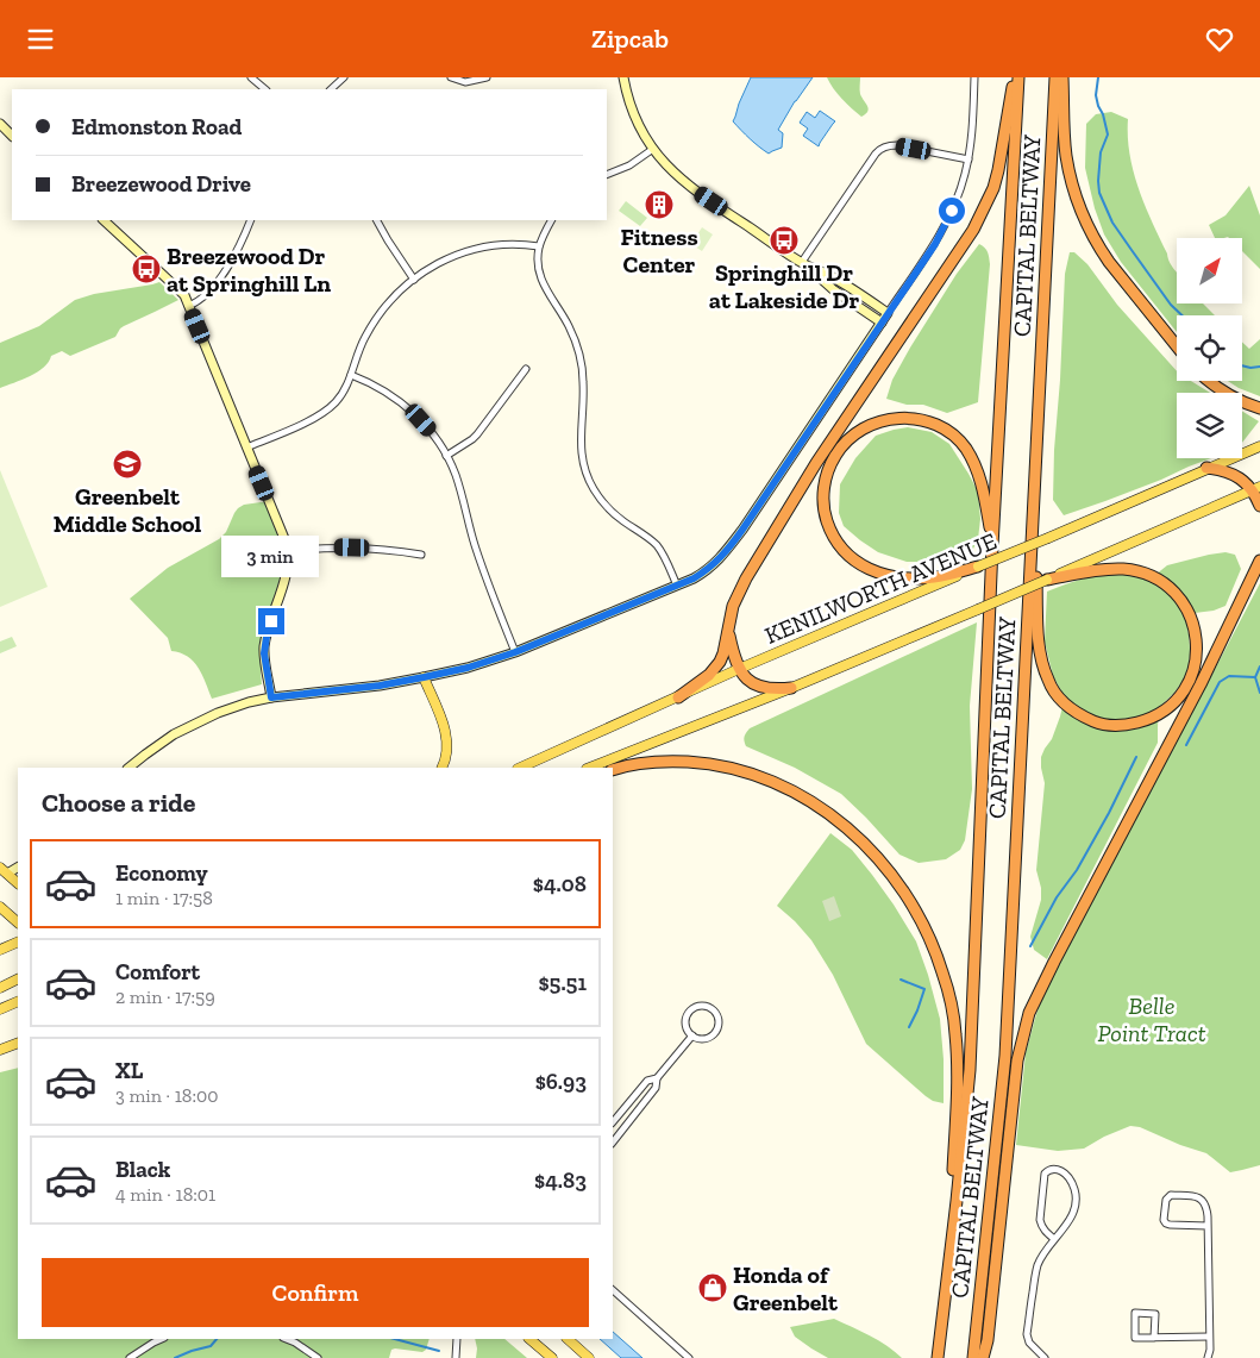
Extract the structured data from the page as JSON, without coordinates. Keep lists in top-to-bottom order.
{
  "streets": {
    "highway": ["CAPITAL BELTWAY"],
    "main road": ["KENILWORTH AVENUE"]
  },
  "parks": ["Belle Point Tract"],
  "places": {
    "building": ["Fitness Center"],
    "bus stop": ["Springhill Dr at Lakeside Dr", "Breezewood Dr at Springhill Ln"],
    "school or university": ["Greenbelt Middle School"],
    "shop": ["Honda of Greenbelt"]
  },
  "north": "top right",
  "page": {
    "header": "Zipcab",
    "banner": ["Edmonston Road", "Breezewood Drive"],
    "bubble": "3 min",
    "heading": "Choose a ride",
    "list": [
      {
        "name": "Economy",
        "note": "1 min · 17:58",
        "value": "$4.08"
      },
      {
        "name": "Comfort",
        "note": "2 min · 17:59",
        "value": "$5.51"
      },
      {
        "name": "XL",
        "note": "3 min · 18:00",
        "value": "$6.93"
      },
      {
        "name": "Black",
        "note": "4 min · 18:01",
        "value": "$4.83"
      }
    ],
    "buttons": "Confirm"
  }
}
